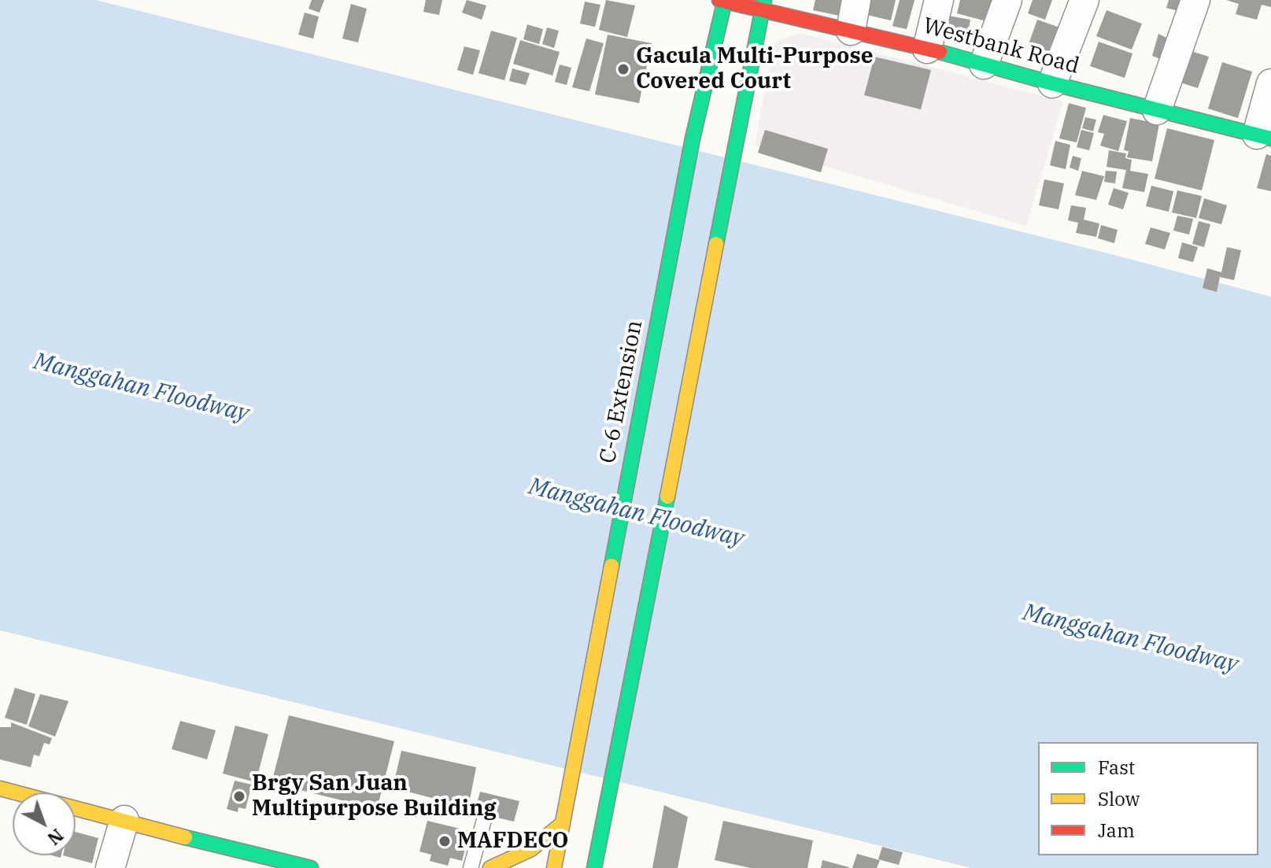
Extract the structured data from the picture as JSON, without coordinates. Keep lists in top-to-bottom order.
{
  "streets": {
    "main road": ["Westbank Road", "C-6 Extension"]
  },
  "crossings": [
    ["Westbank Road", "C-6 Extension"]
  ],
  "water": ["Manggahan Floodway"],
  "places": ["Gacula Multi-Purpose Covered Court", "Brgy San Juan Multipurpose Building", "MAFDECO"],
  "legend": ["Fast", "Slow", "Jam"],
  "north": "bottom right"
}
